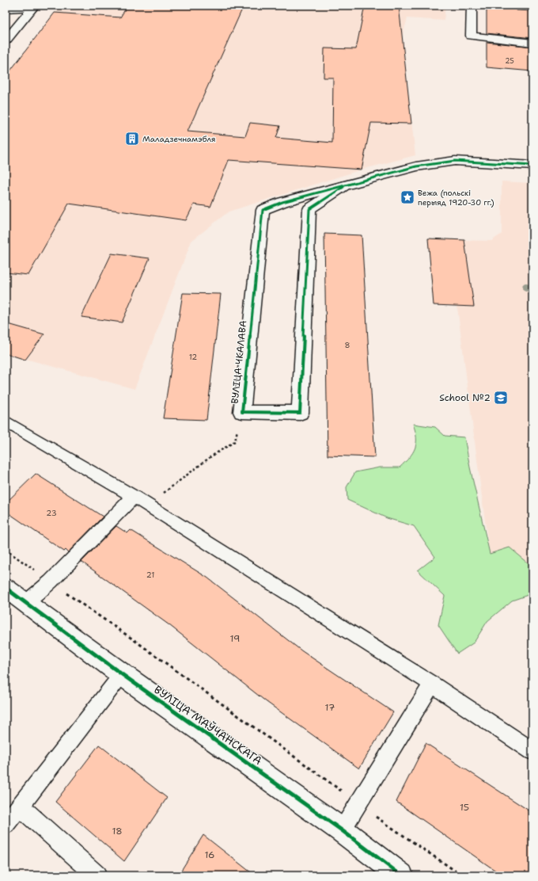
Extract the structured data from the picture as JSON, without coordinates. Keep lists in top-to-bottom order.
{
  "streets": {
    "street": ["ВУЛІЦА ЧКАЛАВА", "ВУЛІЦА МАЎЧАНСКАГА"]
  },
  "places": {
    "building": ["Маладзечнамэбля"],
    "place": ["Вежа (польскі перыяд 1920-30 гг.)"],
    "school or university": ["School №2"]
  },
  "house_numbers": [
    "25",
    "8",
    "12",
    "23",
    "21",
    "19",
    "17",
    "15",
    "18",
    "16"
  ]
}
